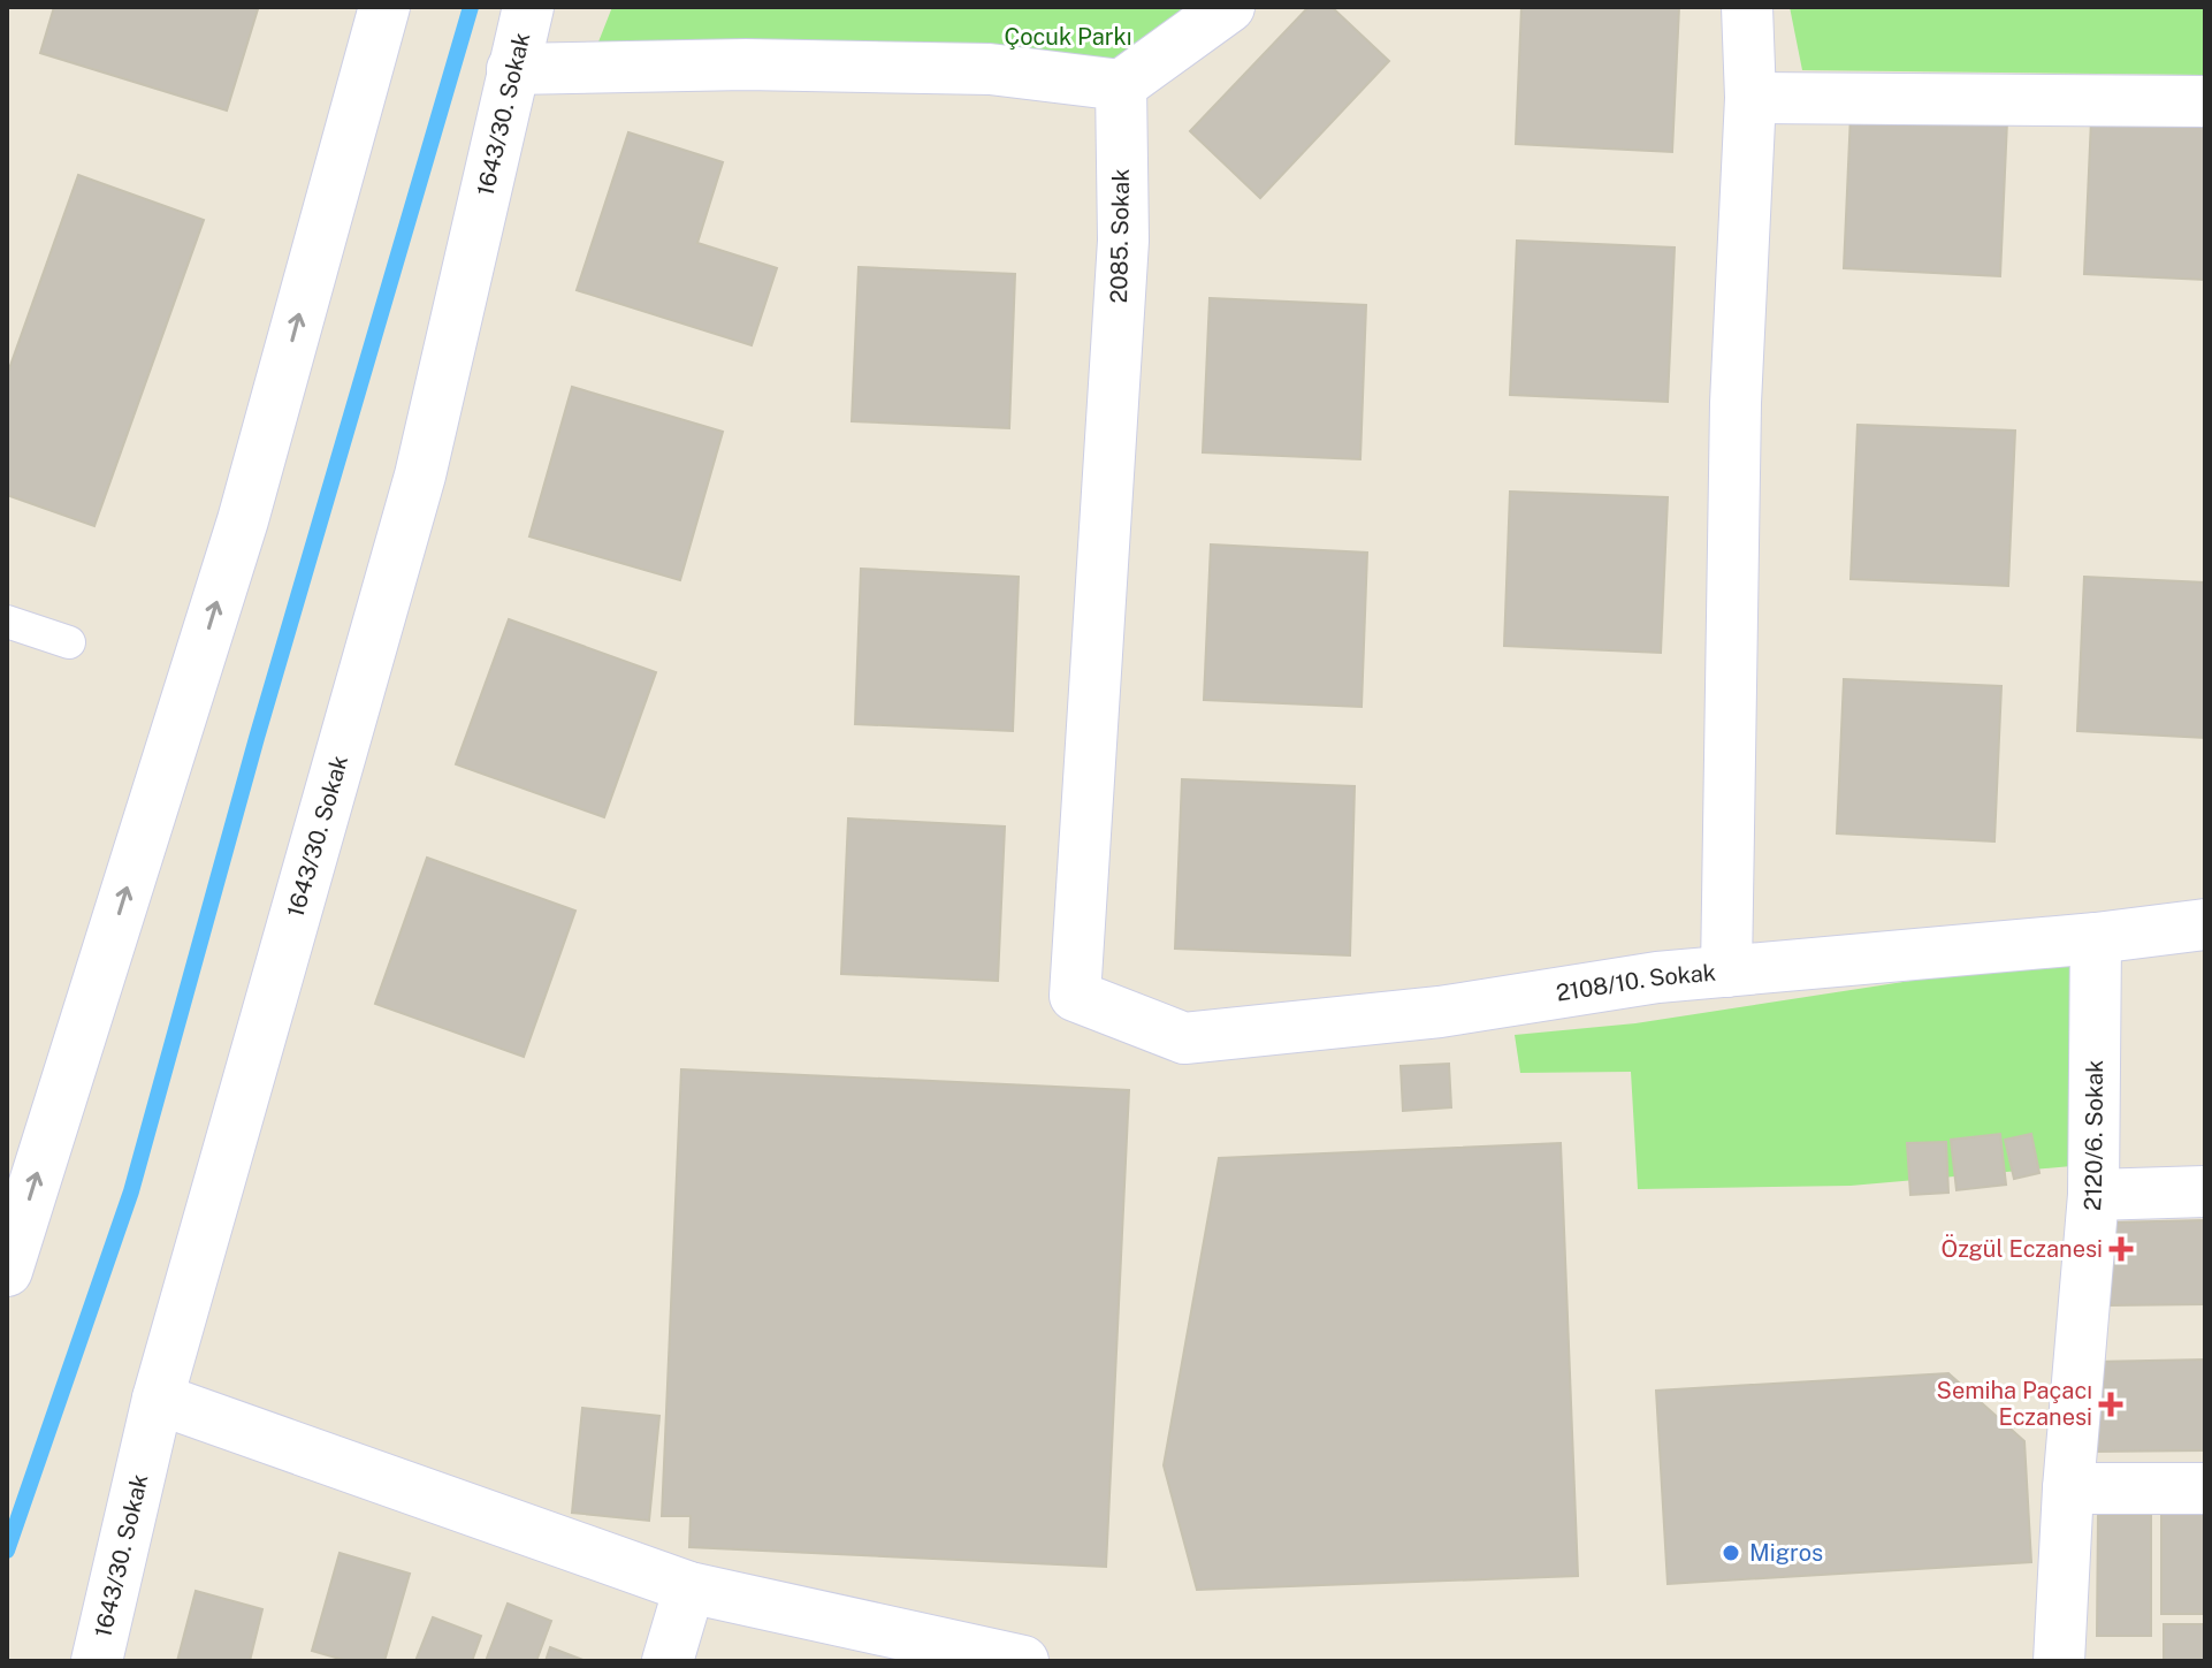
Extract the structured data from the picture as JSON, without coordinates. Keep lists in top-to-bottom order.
{
  "streets": {
    "street": [
      "1643/30. Sokak",
      "2085. Sokak",
      "2108/10. Sokak",
      "2120/6. Sokak"
    ]
  },
  "crossings": [
    ["2085. Sokak", "2108/10. Sokak"],
    ["2108/10. Sokak", "2120/6. Sokak"]
  ],
  "parks": ["Çocuk Parkı"],
  "places": {
    "health": ["Özgül Eczanesi", "Semiha Paçacı Eczanesi"],
    "other": ["Migros"]
  }
}
